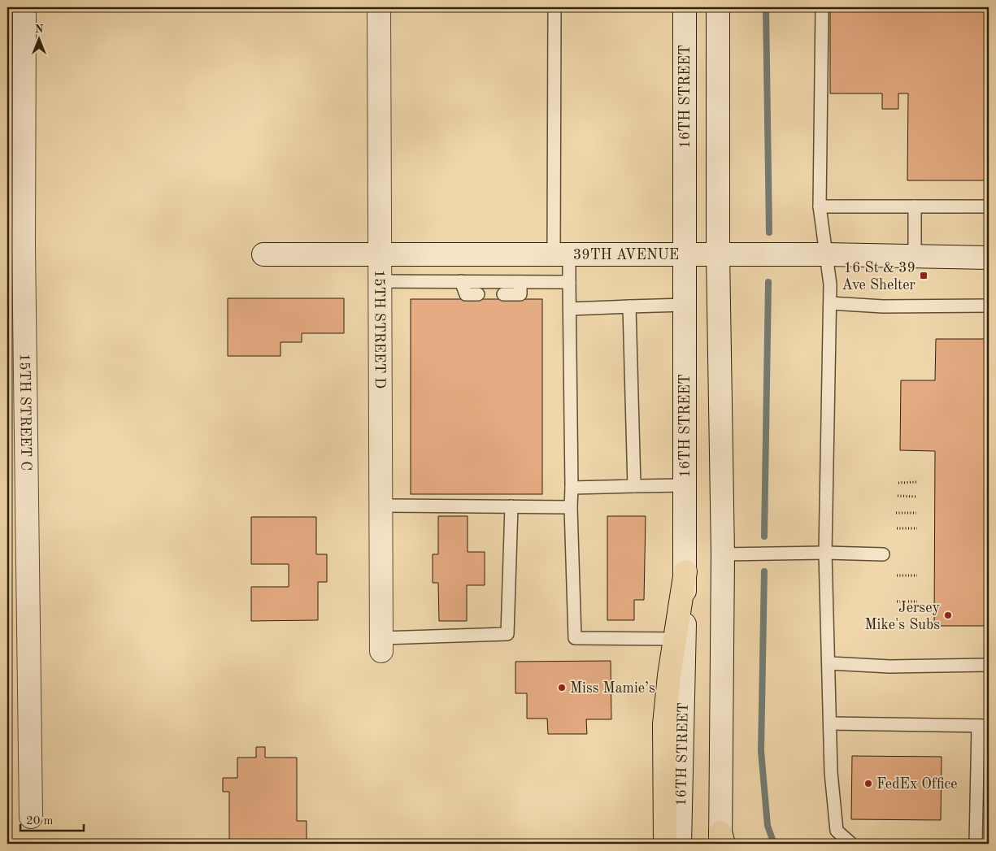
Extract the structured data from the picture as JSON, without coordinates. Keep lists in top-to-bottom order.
{
  "streets": {
    "street": [
      "16TH STREET",
      "39TH AVENUE",
      "15TH STREET D",
      "15TH STREET C"
    ]
  },
  "crossings": [
    ["16TH STREET", "39TH AVENUE"],
    ["39TH AVENUE", "15TH STREET D"]
  ],
  "places": {
    "transit": ["16 St & 39 Ave Shelter"],
    "other": ["Jersey Mike's Subs", "Miss Mamie’s", "FedEx Office"]
  },
  "scale_bar": "20 m",
  "north": "top"
}
